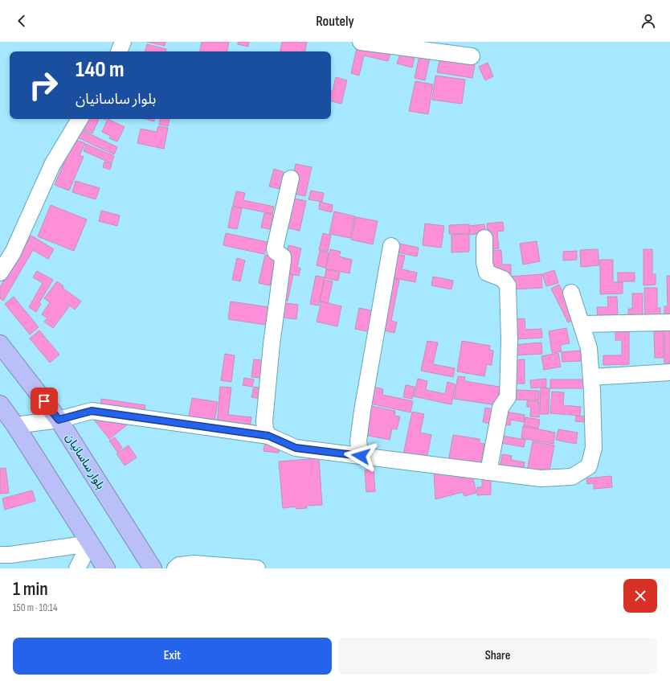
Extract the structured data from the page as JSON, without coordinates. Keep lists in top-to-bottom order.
{
  "streets": {
    "highway": ["بلوار ساسانیان"]
  },
  "page": {
    "header": "Routely",
    "turn": ["140 m", "بلوار ساسانیان"],
    "heading": ["1 min", "150 m · 10:14"],
    "buttons": ["Exit", "Share"]
  }
}
